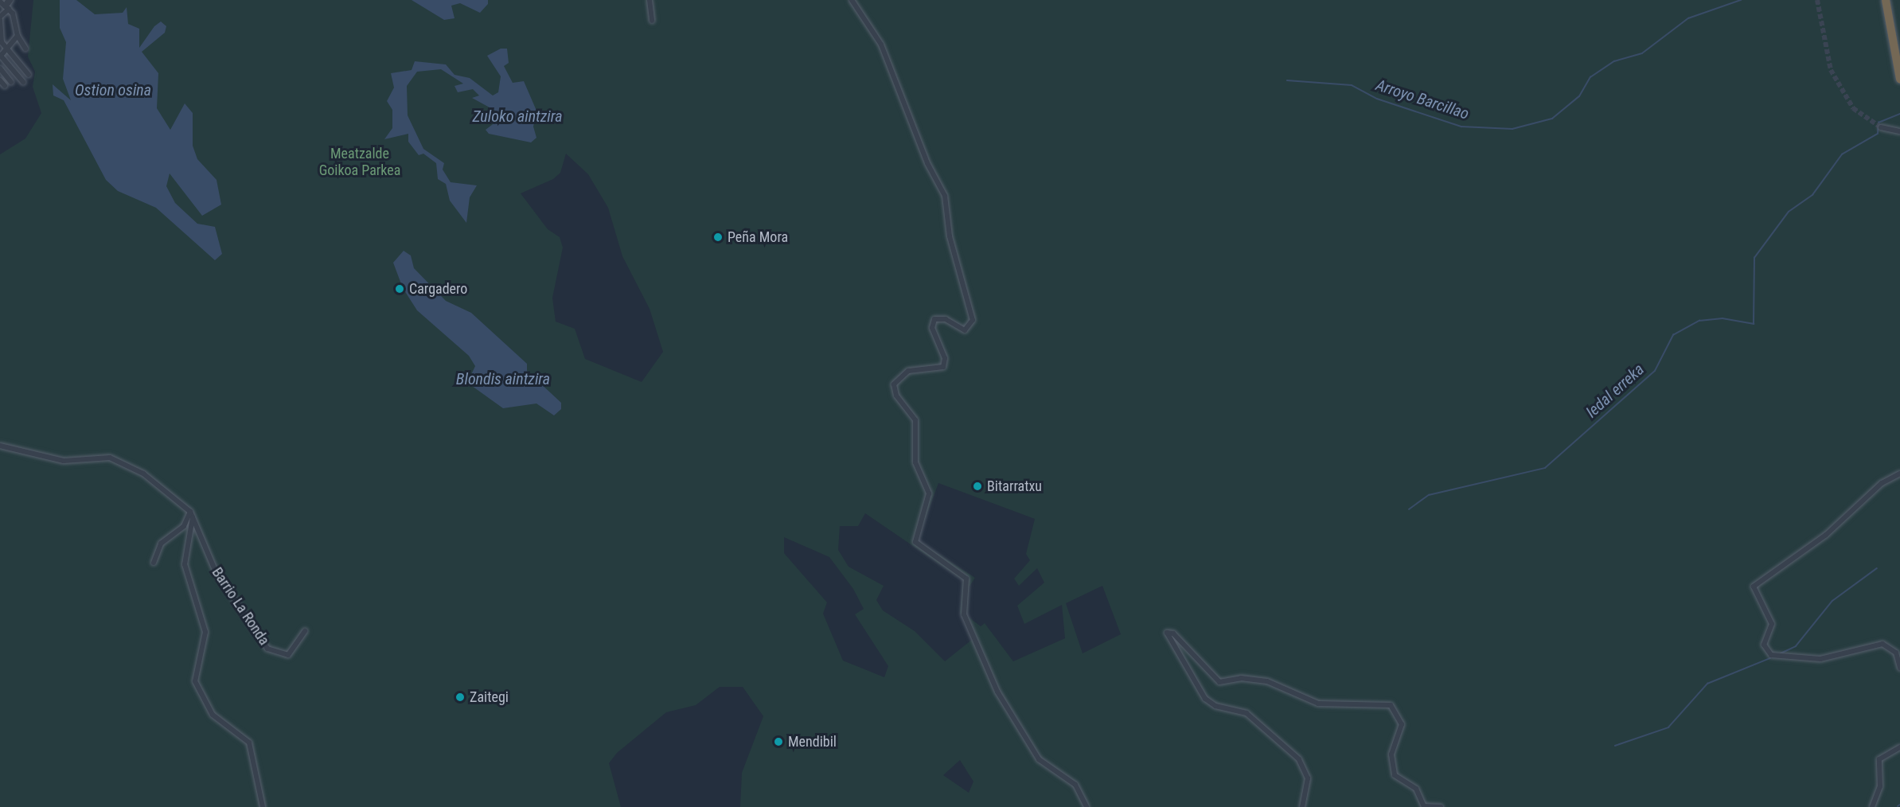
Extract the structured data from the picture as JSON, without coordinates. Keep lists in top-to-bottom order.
{
  "streets": {
    "street": ["Barrio La Ronda"]
  },
  "water": [
    "Ostion osina",
    "Arroyo Barcillao",
    "Zuloko aintzira",
    "Blondis aintzira",
    "Iedal erreka"
  ],
  "parks": ["Meatzalde Goikoa Parkea"],
  "places": [
    "Peña Mora",
    "Cargadero",
    "Bitarratxu",
    "Zaitegi",
    "Mendibil"
  ]
}
